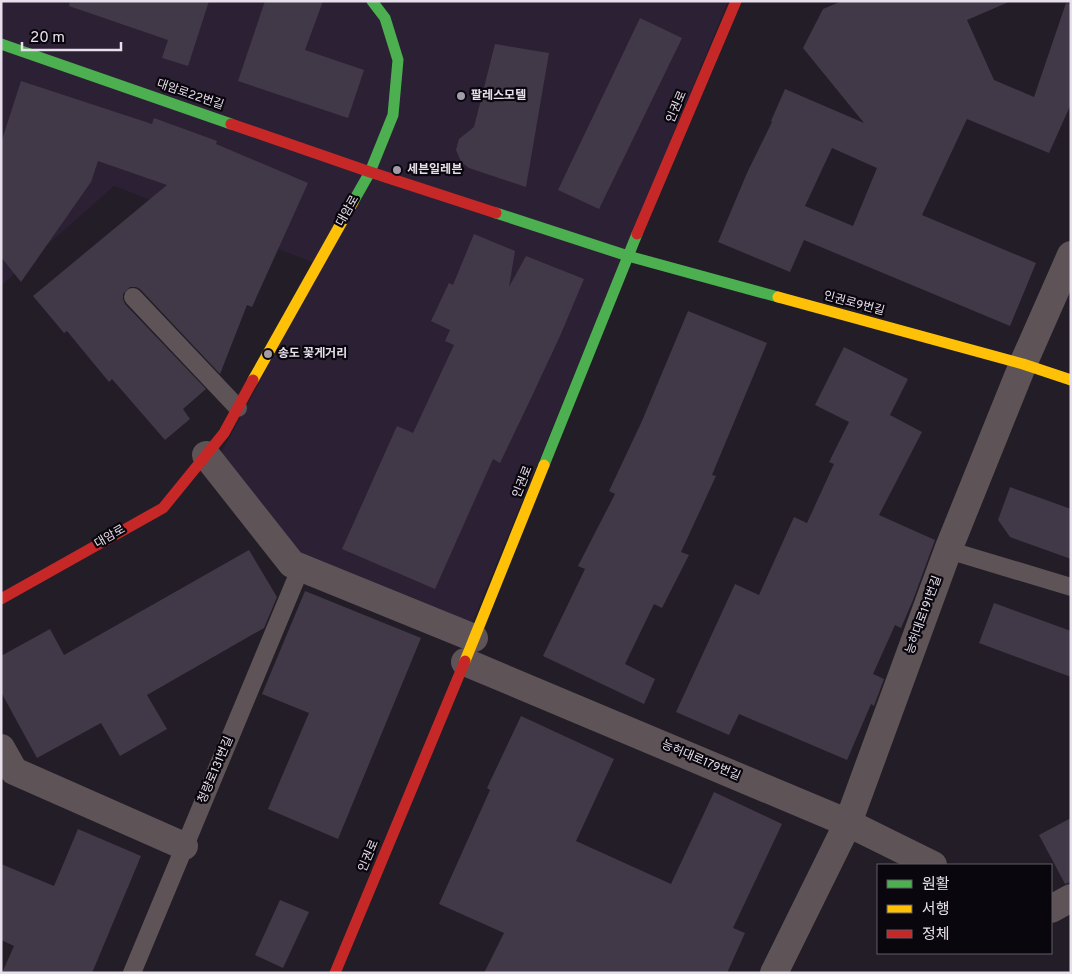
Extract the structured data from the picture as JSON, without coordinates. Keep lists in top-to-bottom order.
{
  "streets": {
    "street": [
      "대암로22번길",
      "인권로",
      "대암로",
      "인권로9번길",
      "능허대로191번길",
      "능허대로179번길"
    ],
    "lane": ["청량로131번길"]
  },
  "crossings": [
    ["대암로22번길", "인권로"],
    ["대암로22번길", "대암로"],
    ["대암로22번길", "인권로9번길"],
    ["인권로", "인권로9번길"],
    ["인권로", "능허대로179번길"],
    ["대암로", "능허대로179번길"],
    ["인권로9번길", "능허대로191번길"],
    ["능허대로191번길", "능허대로179번길"],
    ["능허대로179번길", "청량로131번길"]
  ],
  "places": ["팔레스모텔", "세븐일레븐", "송도 꽃게거리"],
  "legend": ["원활", "서행", "정체"],
  "scale_bar": "20 m"
}
